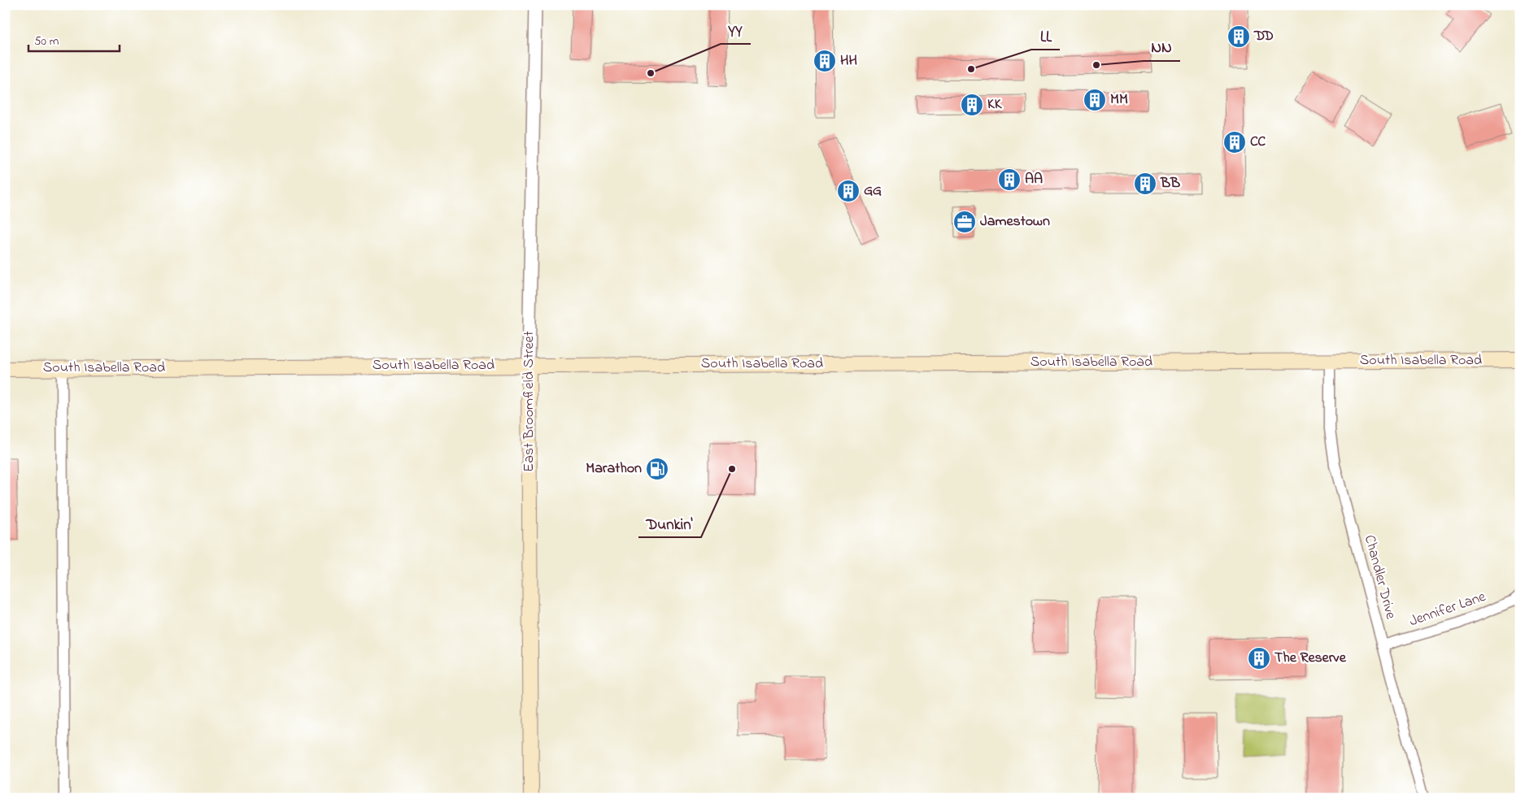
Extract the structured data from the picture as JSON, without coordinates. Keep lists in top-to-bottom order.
{
  "streets": {
    "main road": ["South Isabella Road", "East Broomfield Street"],
    "street": ["Chandler Drive", "Jennifer Lane"]
  },
  "crossings": [
    ["South Isabella Road", "East Broomfield Street"],
    ["South Isabella Road", "Chandler Drive"],
    ["Chandler Drive", "Jennifer Lane"]
  ],
  "places": {
    "building": [
      "DD",
      "HH",
      "MM",
      "KK",
      "CC",
      "AA",
      "BB",
      "GG",
      "The Reserve"
    ],
    "other": [
      "NN",
      "LL",
      "YY",
      "Dunkin'"
    ],
    "office": ["Jamestown"],
    "fuel station": ["Marathon"]
  },
  "scale_bar": "50 m"
}
